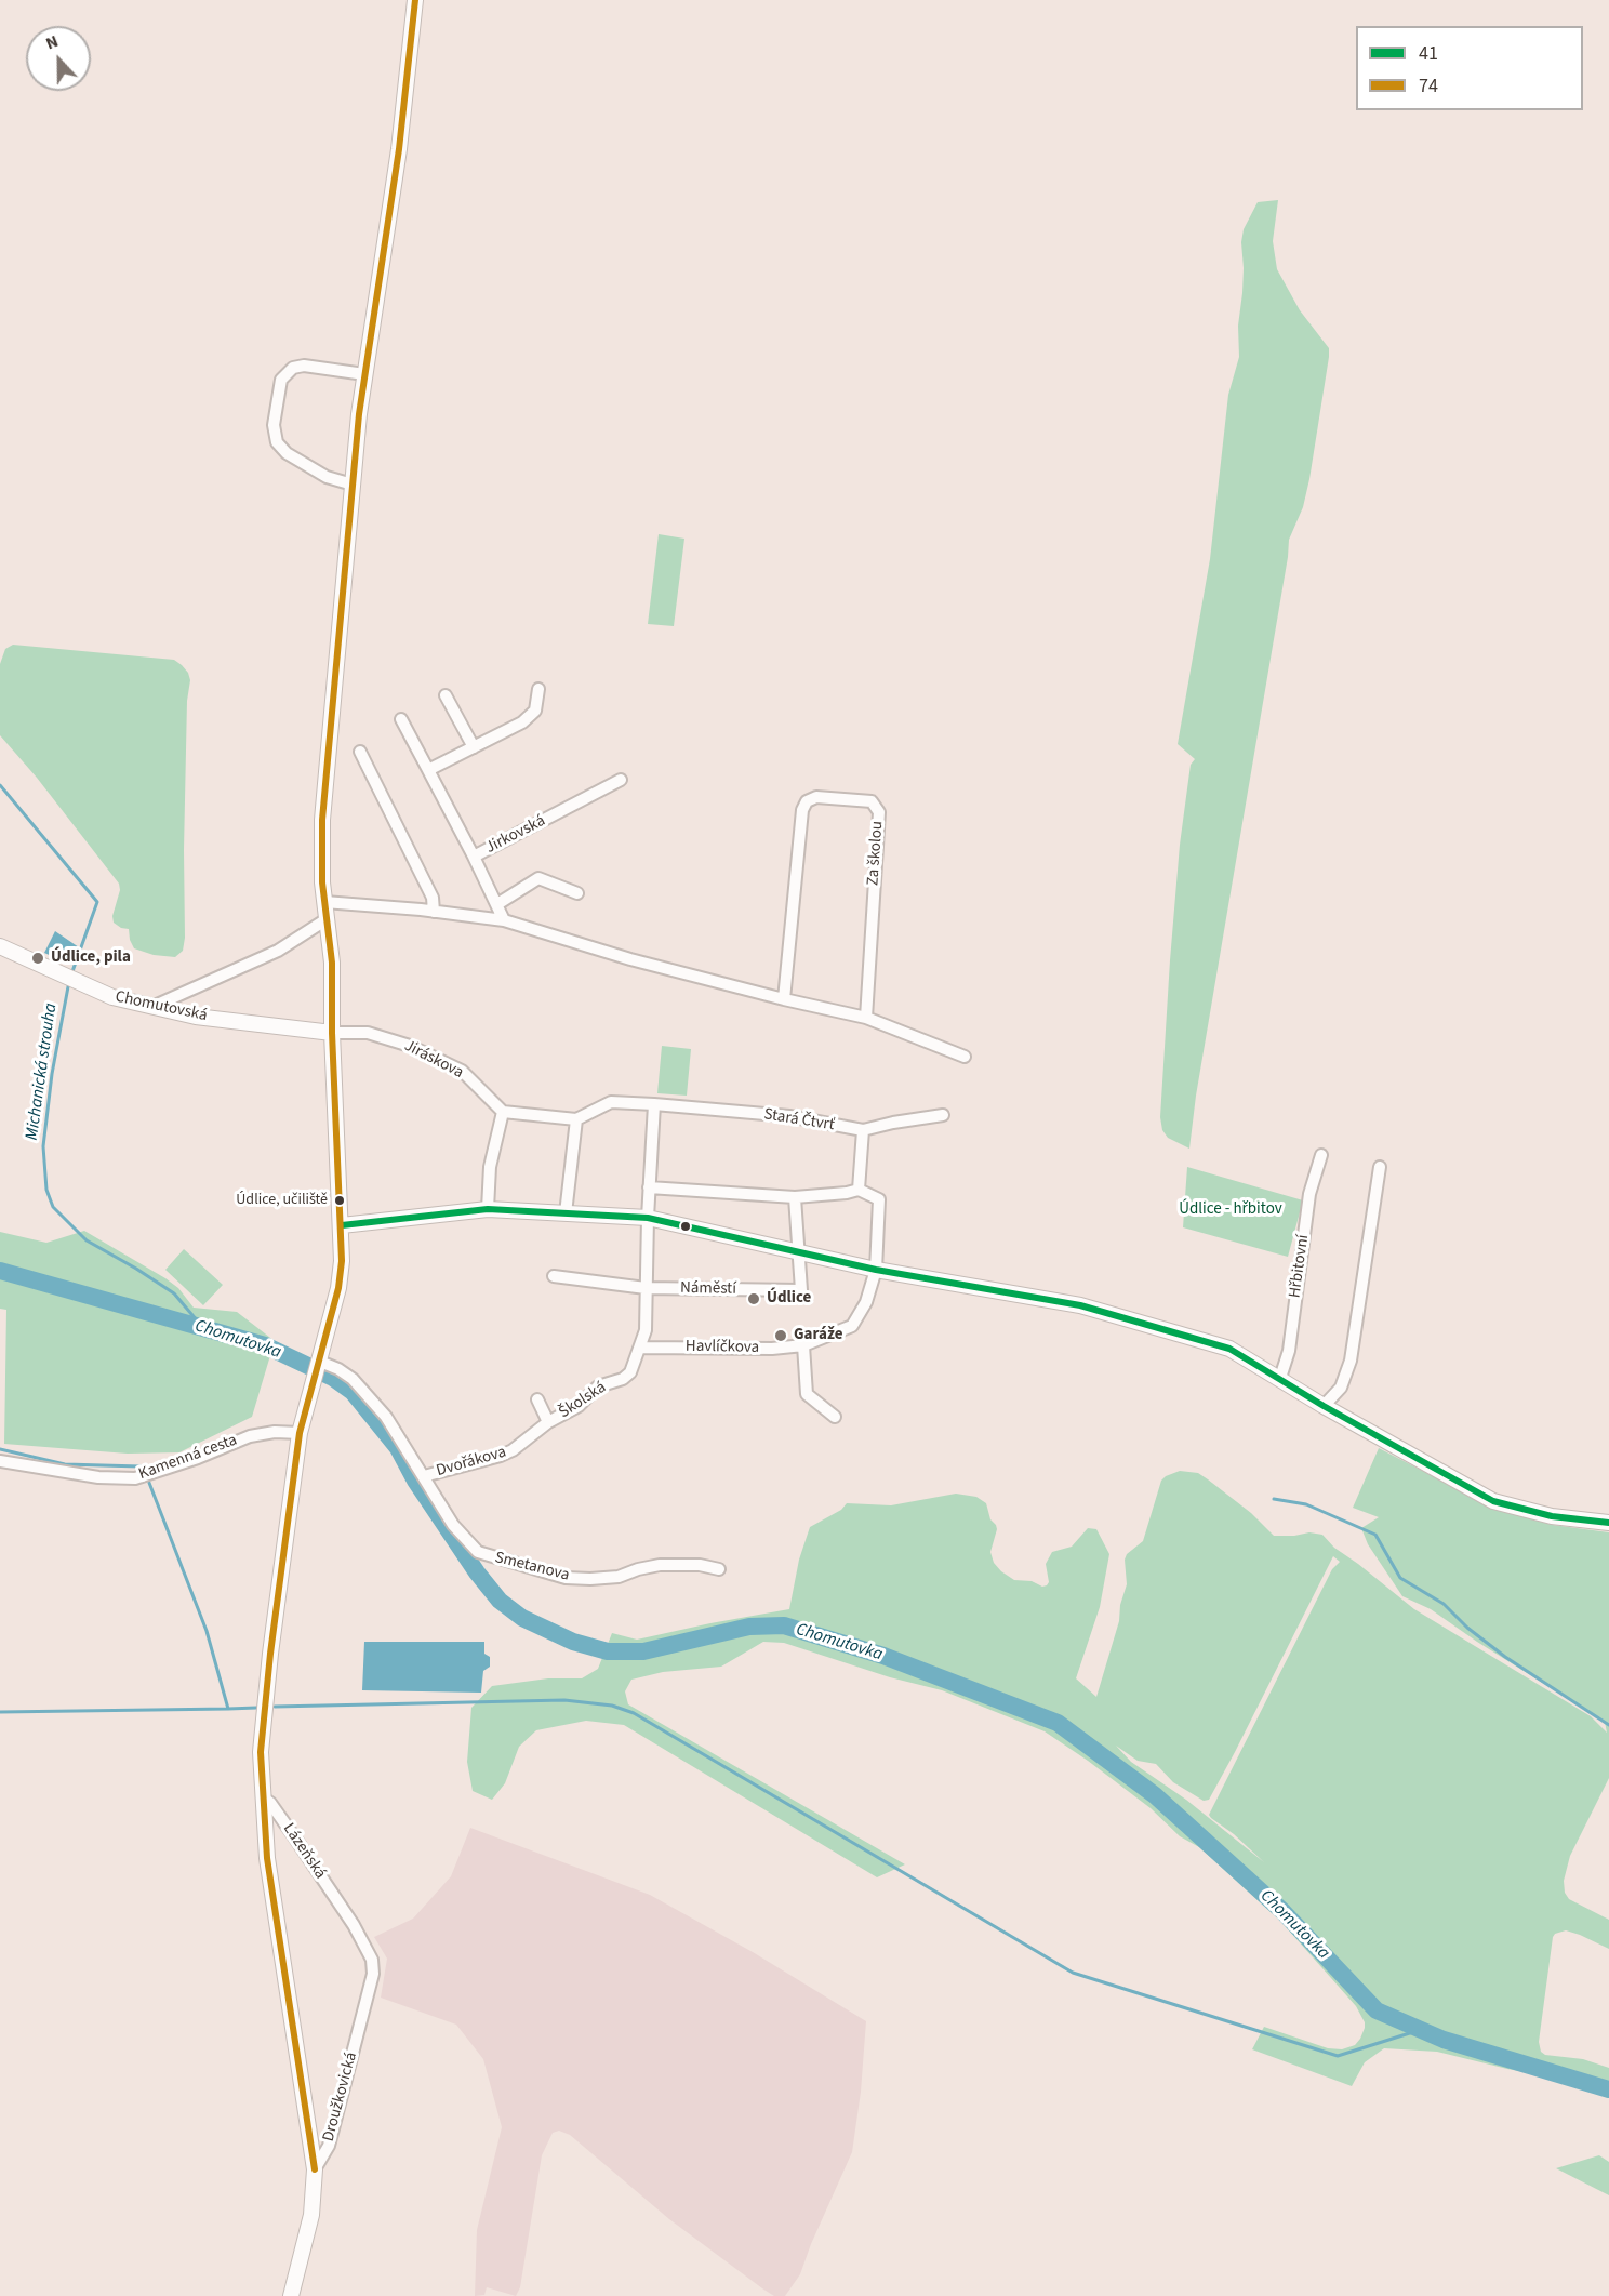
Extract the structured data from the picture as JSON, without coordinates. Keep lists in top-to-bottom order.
{
  "streets": {
    "street": [
      "Jirkovská",
      "Za školou",
      "Chomutovská",
      "Jiráskova",
      "Stará Čtvrť",
      "Hřbitovní",
      "Náměstí",
      "Havlíčkova",
      "Školská",
      "Kamenná cesta",
      "Dvořákova",
      "Smetanova",
      "Lázeňská",
      "Droužkovická"
    ]
  },
  "crossings": [
    ["Chomutovská", "Jiráskova"],
    ["Náměstí", "Školská"],
    ["Havlíčkova", "Školská"],
    ["Školská", "Dvořákova"],
    ["Dvořákova", "Smetanova"],
    ["Lázeňská", "Droužkovická"]
  ],
  "water": ["Michanická strouha", "Chomutovka"],
  "parks": ["Údlice - hřbitov"],
  "places": [
    "Údlice, pila",
    "Údlice, učiliště",
    "Údlice",
    "Garáže"
  ],
  "lines": ["transit line 74", "transit line 41"],
  "legend": ["41", "74"],
  "north": "top"
}
